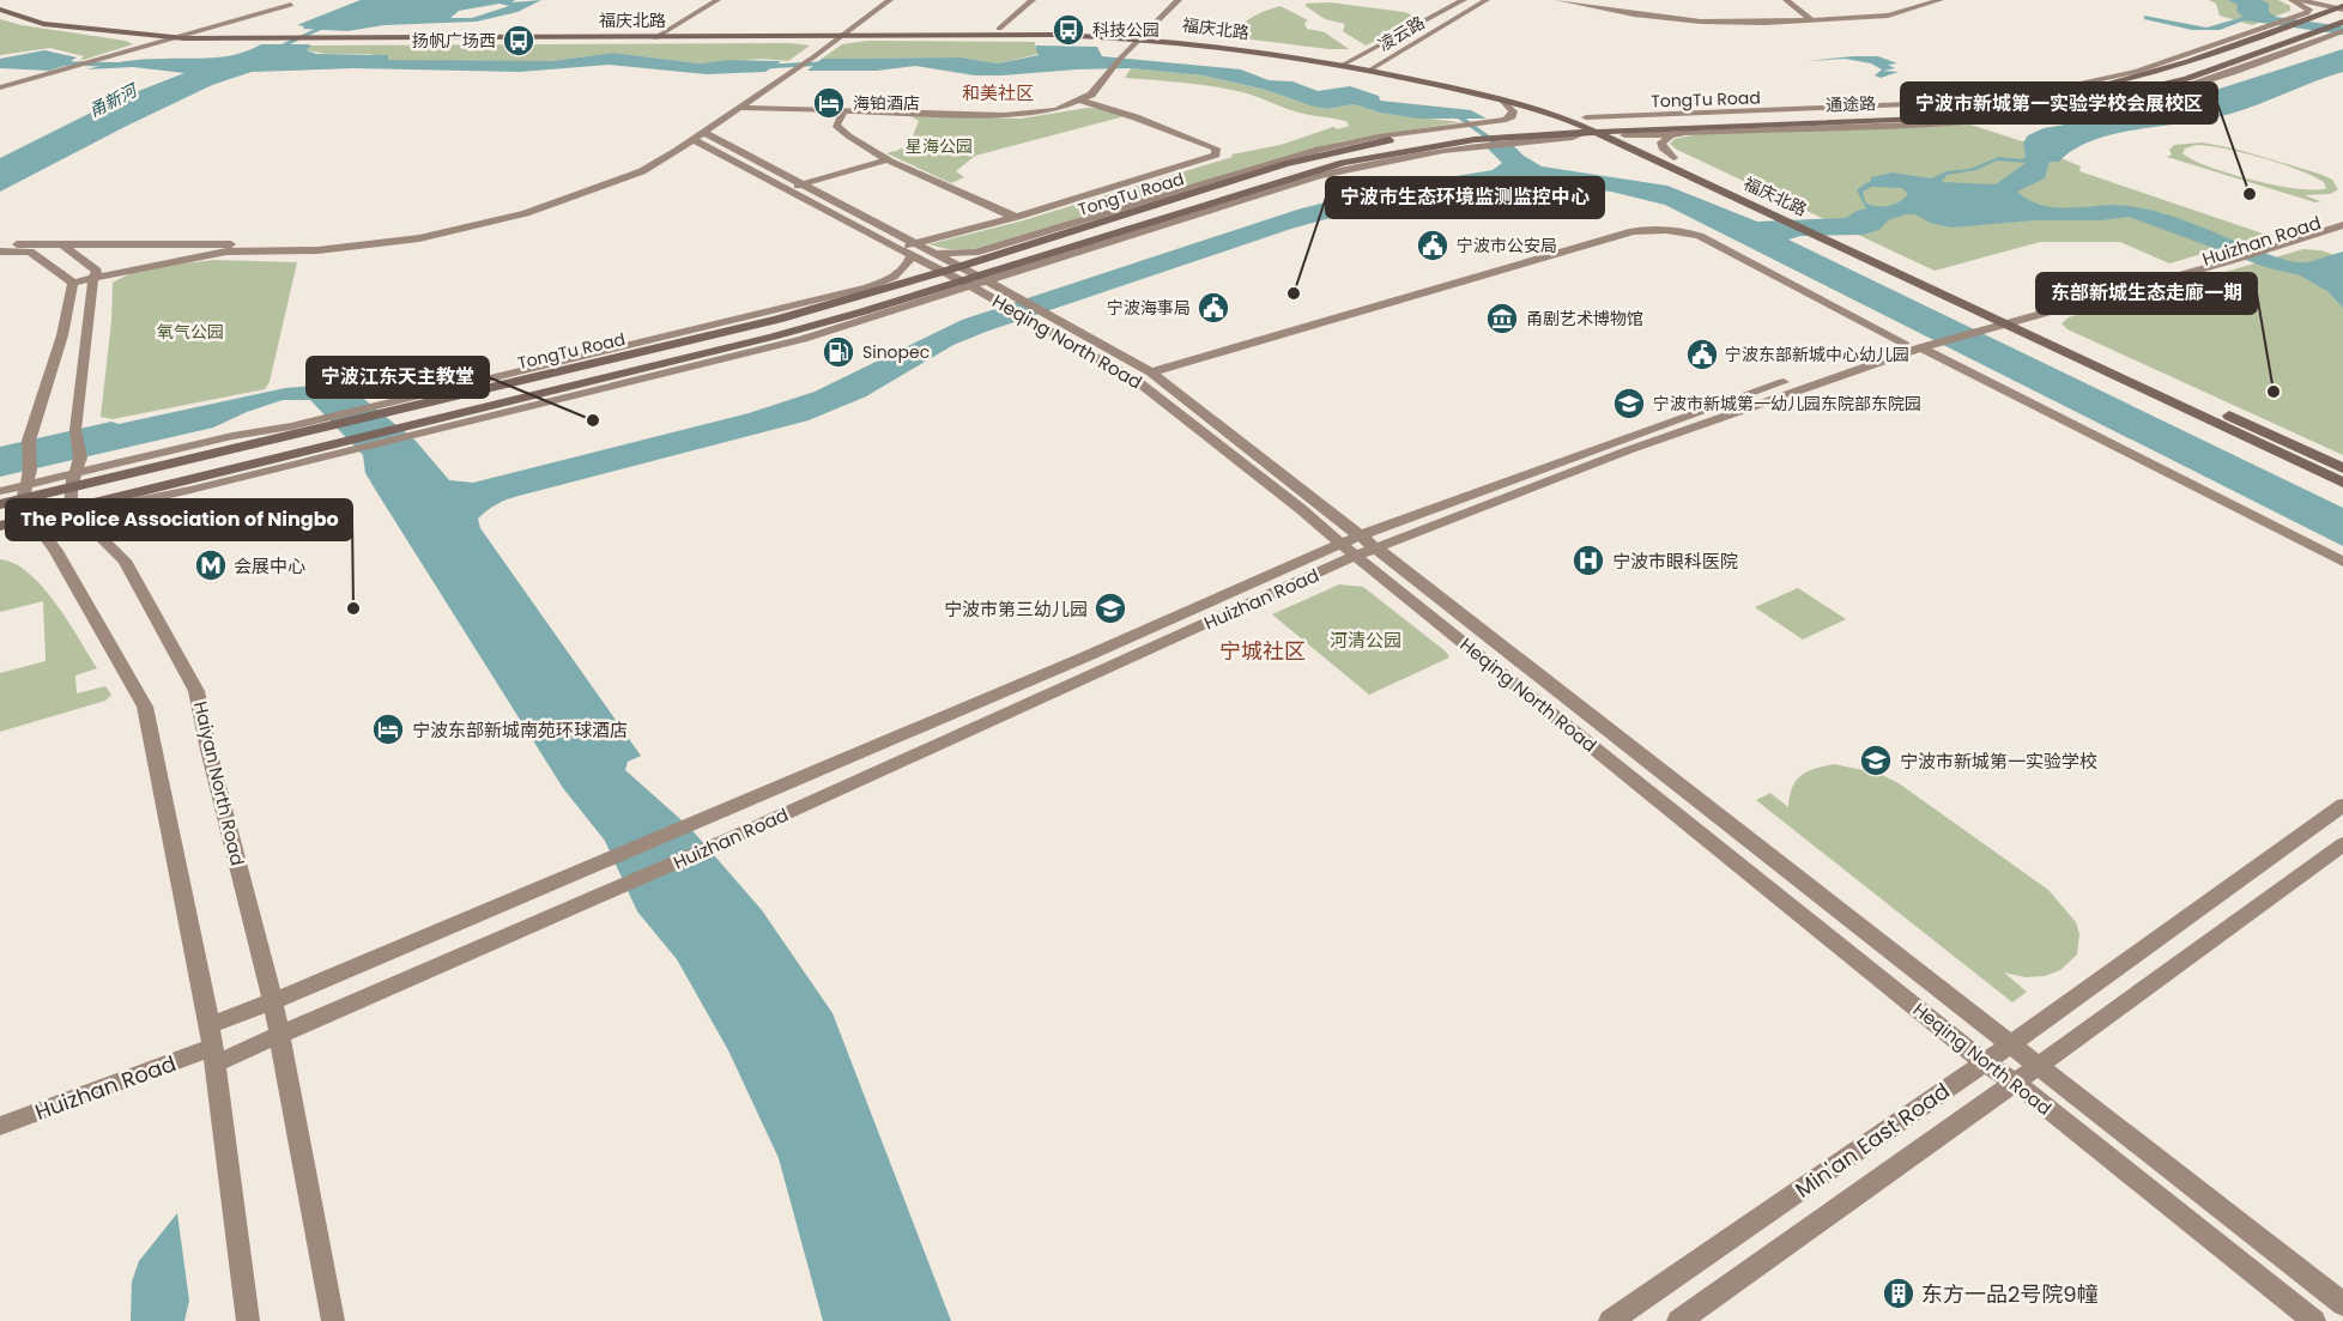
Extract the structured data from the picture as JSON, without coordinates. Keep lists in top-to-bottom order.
{
  "streets": {
    "main road": [
      "福庆北路",
      "凌云路",
      "TongTu Road",
      "通途路",
      "Huizhan Road",
      "Heqing North Road",
      "Haiyan North Road",
      "Min'an East Road"
    ]
  },
  "crossings": [
    ["福庆北路", "凌云路"],
    ["福庆北路", "TongTu Road"],
    ["福庆北路", "通途路"],
    ["福庆北路", "Huizhan Road"],
    ["TongTu Road", "通途路"],
    ["TongTu Road", "Heqing North Road"],
    ["TongTu Road", "Haiyan North Road"],
    ["Huizhan Road", "Heqing North Road"],
    ["Huizhan Road", "Haiyan North Road"],
    ["Heqing North Road", "Min'an East Road"]
  ],
  "districts": ["和美社区", "宁城社区"],
  "water": ["甬新河"],
  "parks": ["星海公园", "氧气公园", "河清公园"],
  "places": {
    "bus stop": ["科技公园", "扬帆广场西"],
    "hotel": ["海铂酒店", "宁波东部新城南苑环球酒店"],
    "other": [
      "宁波市新城第一实验学校会展校区",
      "宁波市生态环境监测监控中心",
      "东部新城生态走廊一期",
      "宁波江东天主教堂",
      "The Police Association of Ningbo"
    ],
    "public building": ["宁波市公安局", "宁波海事局", "宁波东部新城中心幼儿园"],
    "museum": ["甬剧艺术博物馆"],
    "fuel station": ["Sinopec"],
    "school or university": ["宁波市新城第一幼儿园东院部东院园", "宁波市第三幼儿园", "宁波市新城第一实验学校"],
    "hospital": ["宁波市眼科医院"],
    "metro station": ["会展中心"],
    "building": ["东方一品2号院9幢"]
  }
}
